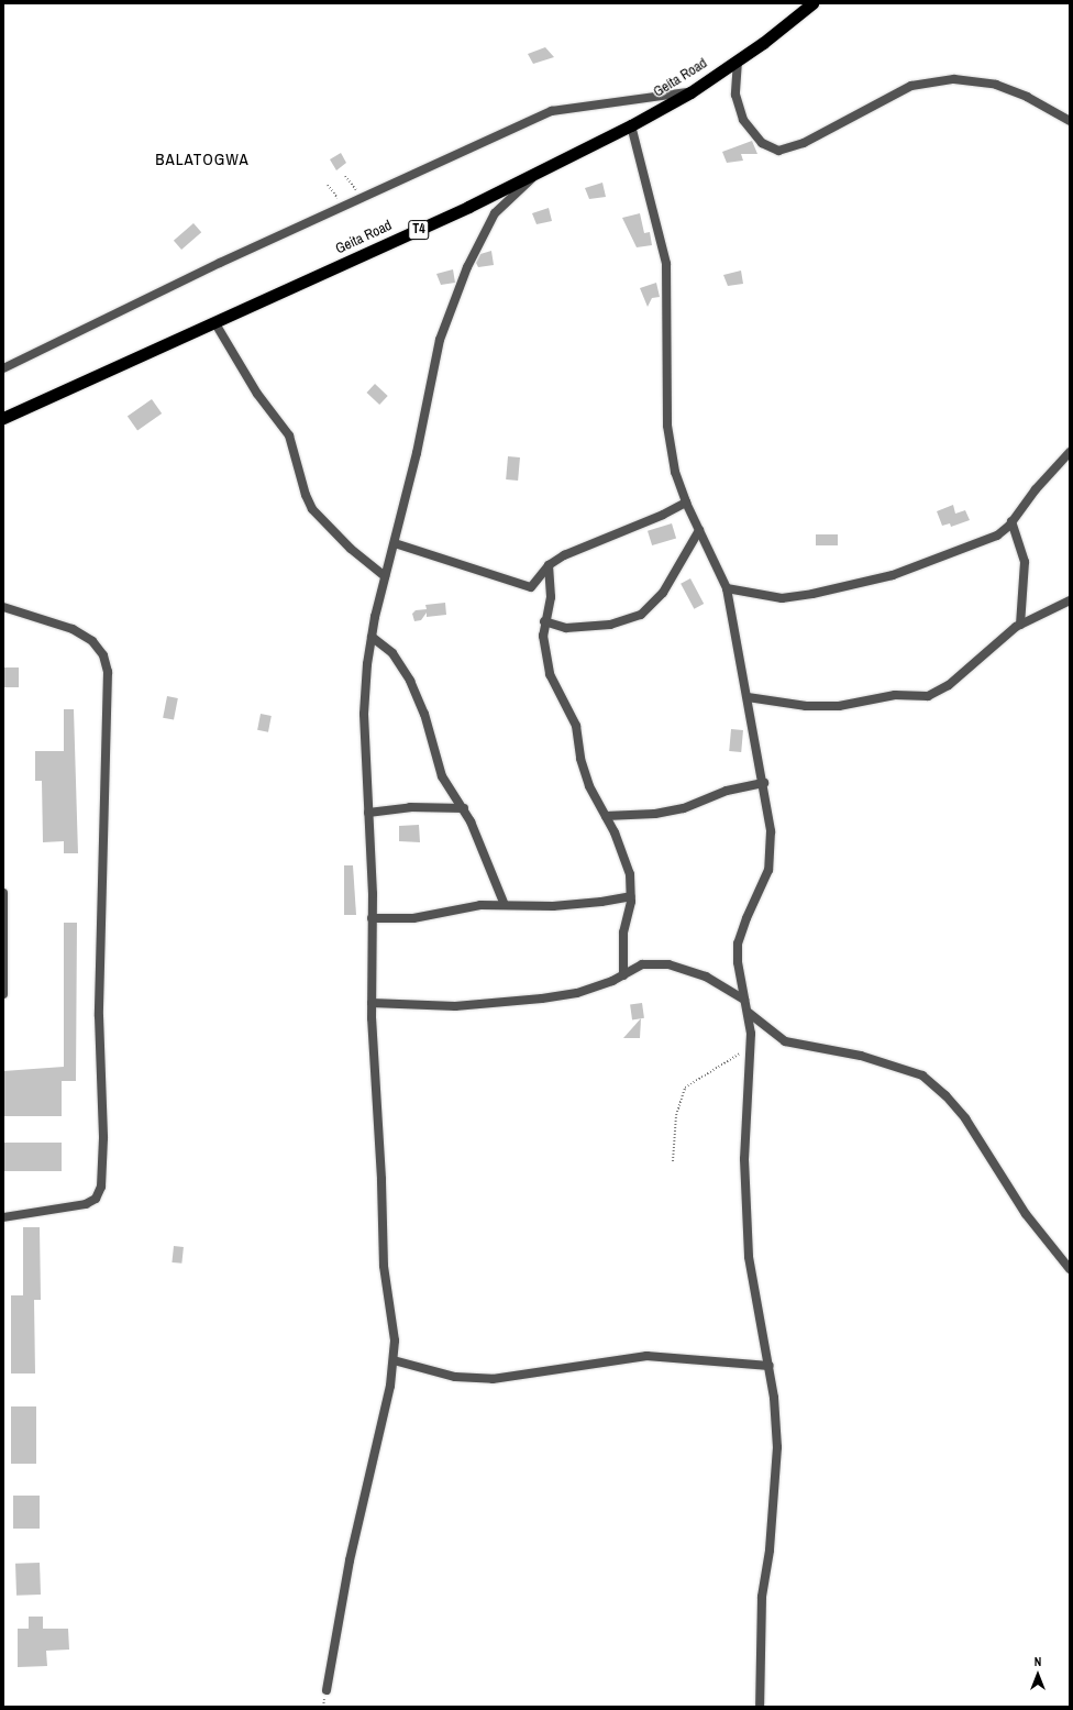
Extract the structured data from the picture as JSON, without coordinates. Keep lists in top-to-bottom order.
{
  "streets": {
    "highway": ["Geita Road", "T4"]
  },
  "districts": ["BALATOGWA"],
  "north": "top"
}
